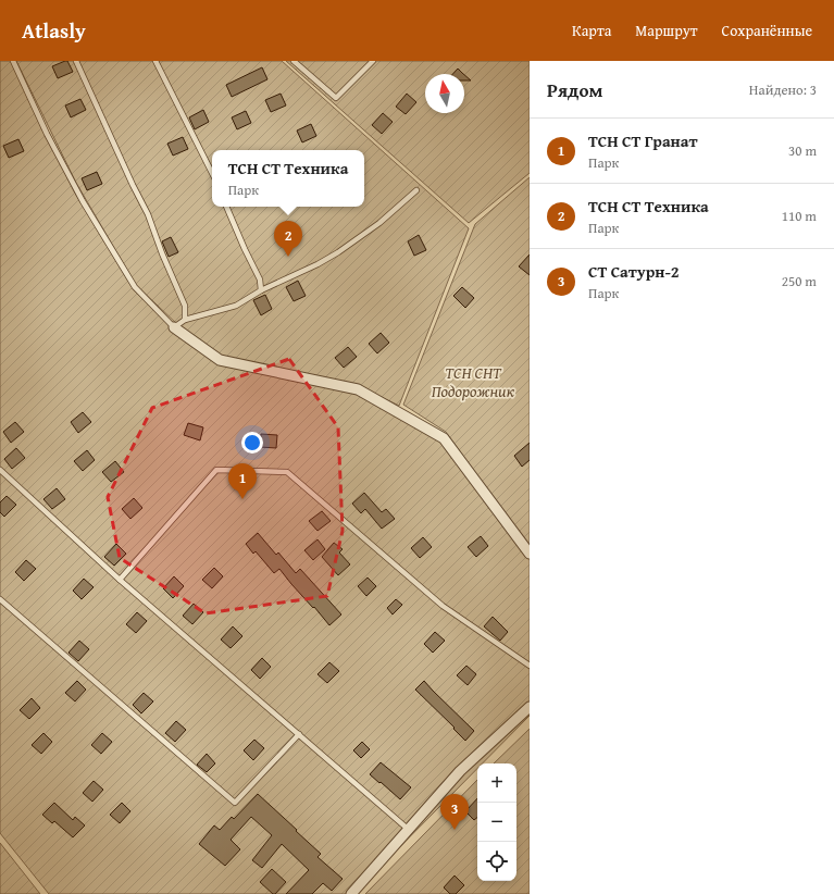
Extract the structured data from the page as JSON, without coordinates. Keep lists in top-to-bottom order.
{
  "parks": ["ТСН СНТ Подорожник"],
  "north": "top",
  "page": {
    "header": "Atlasly",
    "nav": ["Карта", "Маршрут", "Сохранённые"],
    "heading": ["Рядом", "Найдено: 3"],
    "list": [
      {
        "mark": "1",
        "name": "ТСН СТ Гранат",
        "note": "Парк",
        "value": "30 m"
      },
      {
        "mark": "2",
        "name": "ТСН СТ Техника",
        "note": "Парк",
        "value": "110 m"
      },
      {
        "mark": "3",
        "name": "СТ Сатурн-2",
        "note": "Парк",
        "value": "250 m"
      }
    ],
    "popup": ["ТСН СТ Техника", "Парк"],
    "pins": ["2", "1", "3"],
    "map_buttons": ["+", "−"]
  }
}
